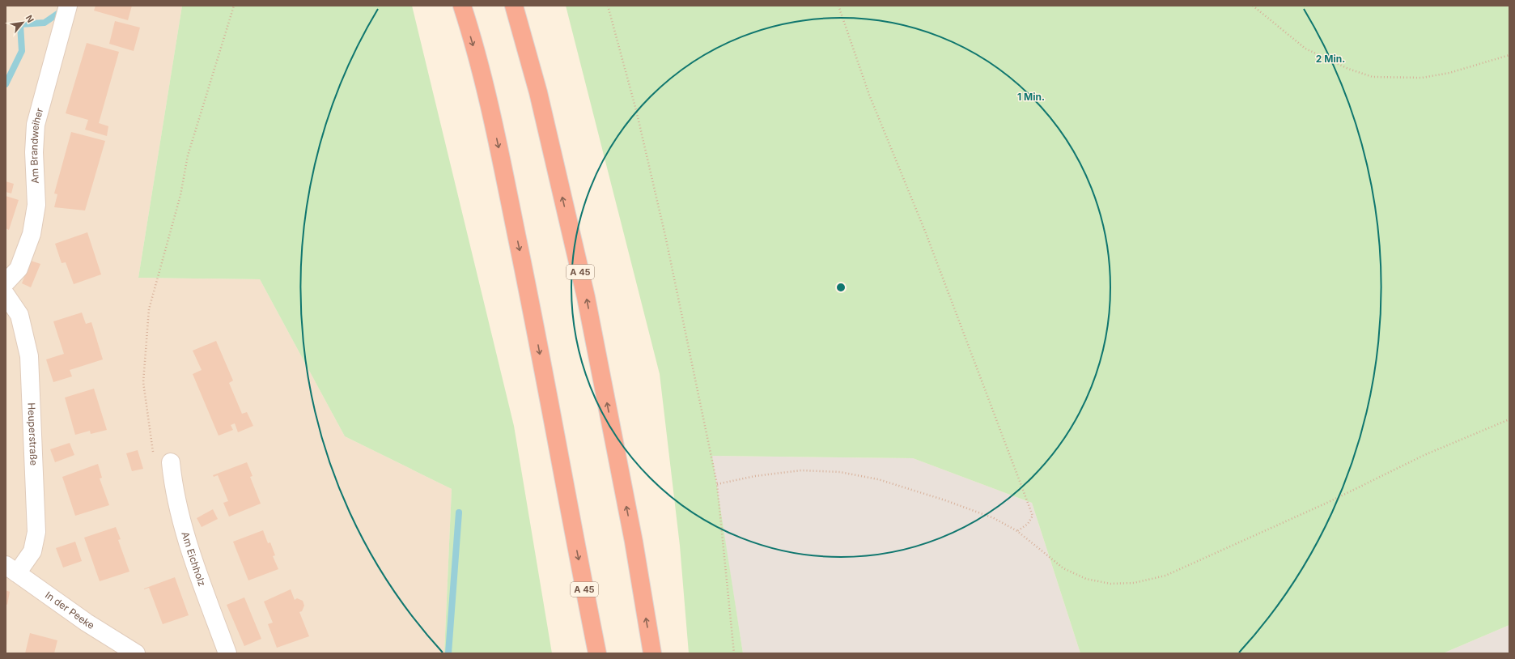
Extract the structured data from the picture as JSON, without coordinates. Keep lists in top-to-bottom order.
{
  "streets": {
    "highway": ["A 45"],
    "street": [
      "Am Brandweiher",
      "Heuperstraße",
      "Am Eichholz",
      "In der Peeke"
    ]
  },
  "crossings": [
    ["Heuperstraße", "In der Peeke"]
  ],
  "north": "top right",
  "rings": ["2 Min.", "1 Min."]
}
